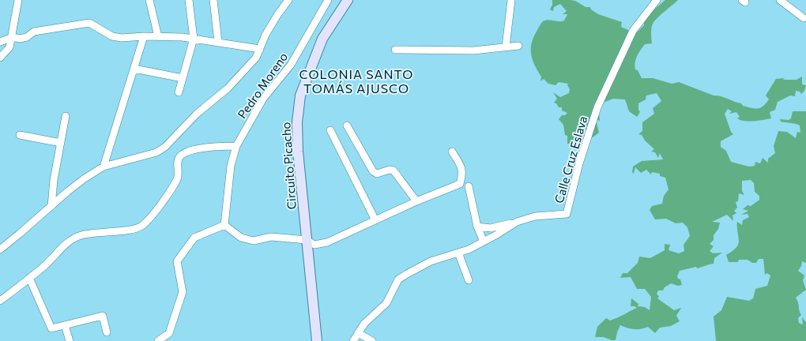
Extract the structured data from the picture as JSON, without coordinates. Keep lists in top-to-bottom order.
{
  "streets": {
    "main road": ["Circuito Picacho"],
    "street": ["Pedro Moreno", "Calle Cruz Eslava"]
  },
  "districts": ["COLONIA SANTO TOMÁS AJUSCO"]
}
